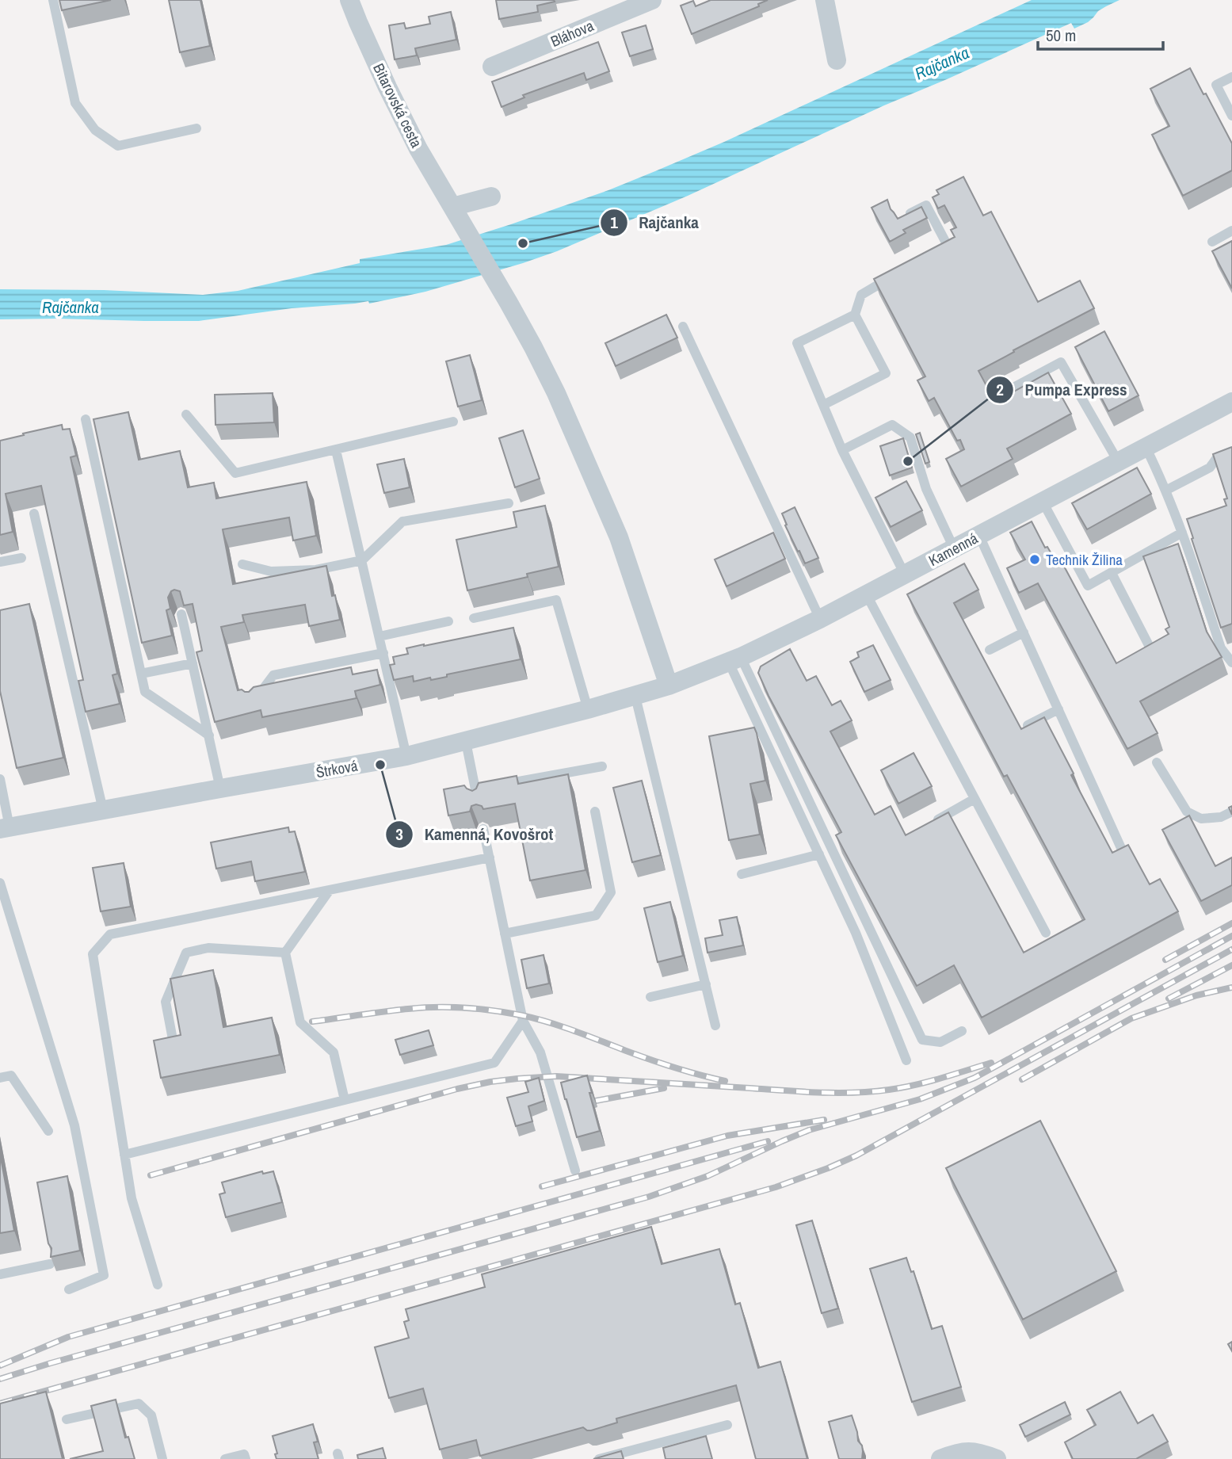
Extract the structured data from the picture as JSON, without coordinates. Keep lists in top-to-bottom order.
{
  "streets": {
    "street": [
      "Bláhova",
      "Bitarovská cesta",
      "Kamenná",
      "Štrková"
    ]
  },
  "crossings": [
    ["Bitarovská cesta", "Kamenná"],
    ["Bitarovská cesta", "Štrková"],
    ["Kamenná", "Štrková"]
  ],
  "water": ["Rajčanka"],
  "places": [
    "Rajčanka",
    "Pumpa Express",
    "Technik Žilina",
    "Kamenná, Kovošrot"
  ],
  "scale_bar": "50 m"
}
